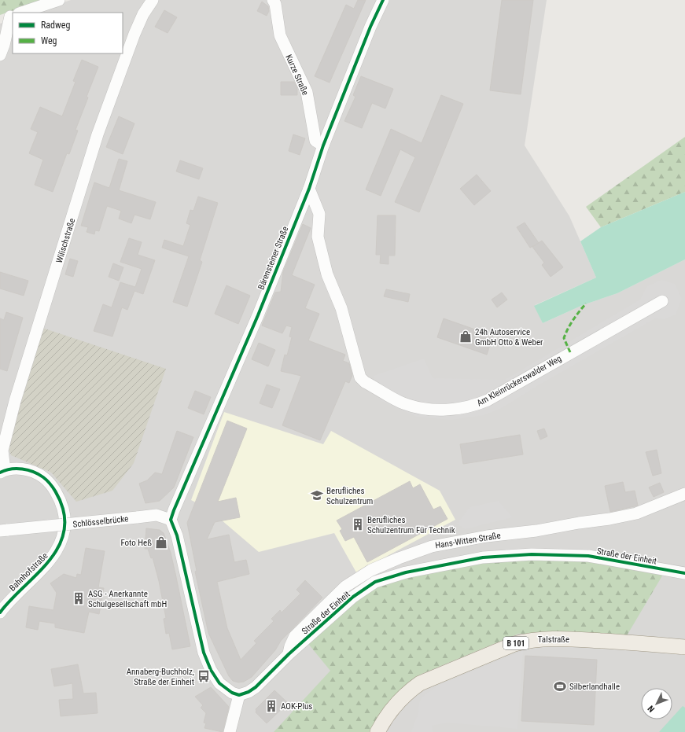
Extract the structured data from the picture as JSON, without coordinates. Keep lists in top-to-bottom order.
{
  "streets": {
    "main road": ["Talstraße", "B 101"],
    "street": [
      "Kurze Straße",
      "Wilischstraße",
      "Bärensteiner Straße",
      "Am Kleinrückerswalder Weg",
      "Schlösselbrücke",
      "Hans-Witten-Straße",
      "Straße der Einheit",
      "Bahnhofstraße"
    ]
  },
  "crossings": [
    ["Kurze Straße", "Bärensteiner Straße"],
    ["Wilischstraße", "Bahnhofstraße"],
    ["Bärensteiner Straße", "Am Kleinrückerswalder Weg"],
    ["Bärensteiner Straße", "Schlösselbrücke"],
    ["Hans-Witten-Straße", "Straße der Einheit"]
  ],
  "places": {
    "shop": ["24h Autoservice GmbH Otto & Weber", "Foto Heß"],
    "school or university": ["Berufliches Schulzentrum"],
    "building": ["Berufliches Schulzentrum Für Technik", "ASG - Anerkannte Schulgesellschaft mbH", "AOK-Plus"],
    "bus stop": ["Annaberg-Buchholz, Straße der Einheit"],
    "sports": ["Silberlandhalle"]
  },
  "legend": ["Radweg", "Weg"],
  "north": "bottom left"
}
